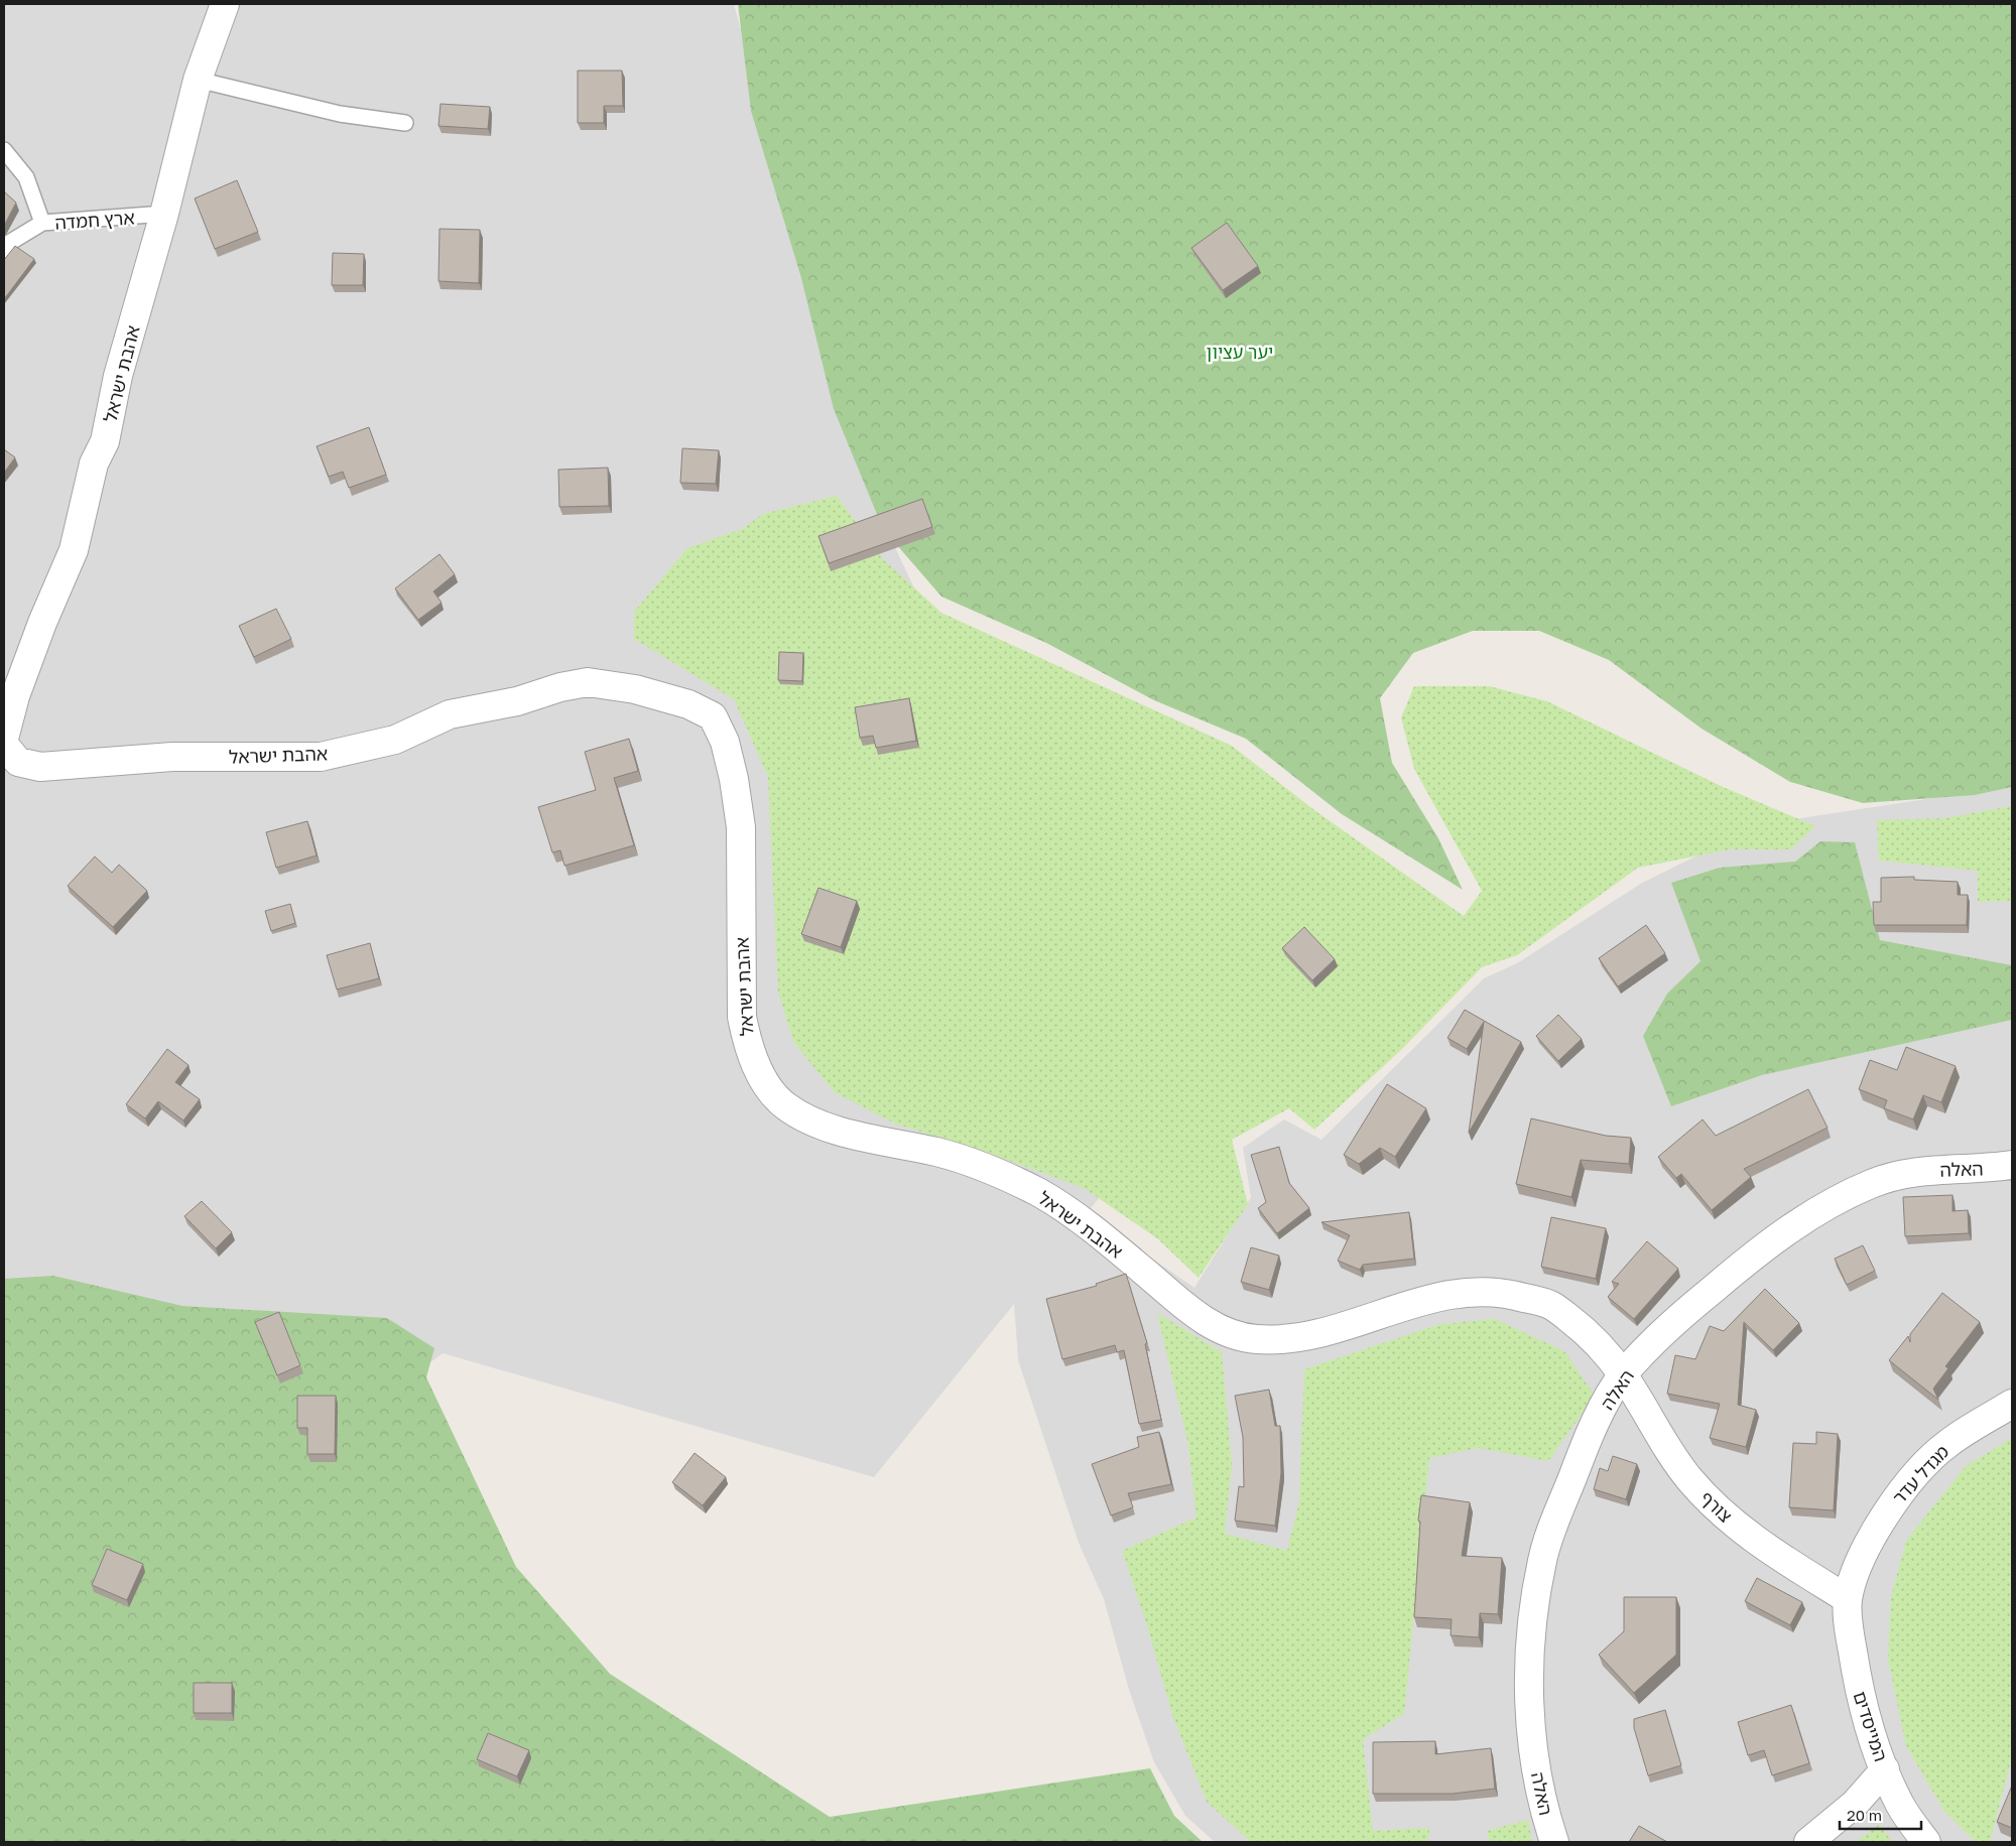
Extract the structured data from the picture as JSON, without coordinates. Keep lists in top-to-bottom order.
{
  "streets": {
    "street": [
      "אהבת ישראל",
      "האלה",
      "מגדל עדר",
      "צורף",
      "המייסדים"
    ],
    "lane": ["ארץ חמדה"]
  },
  "crossings": [
    ["ארץ חמדה", "אהבת ישראל"],
    ["אהבת ישראל", "האלה"],
    ["אהבת ישראל", "צורף"],
    ["האלה", "צורף"],
    ["מגדל עדר", "צורף"],
    ["מגדל עדר", "המייסדים"],
    ["צורף", "המייסדים"]
  ],
  "parks": ["יער עציון"],
  "scale_bar": "20 m"
}
